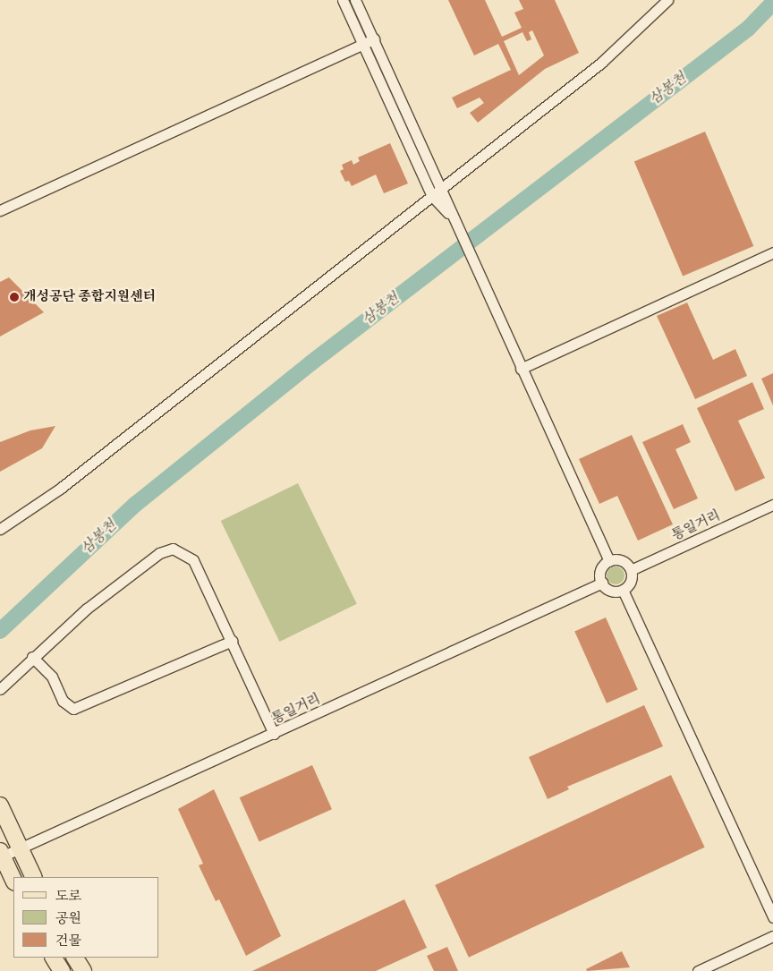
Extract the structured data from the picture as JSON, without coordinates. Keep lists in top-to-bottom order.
{
  "streets": {
    "street": ["통일거리"]
  },
  "water": ["삼봉천"],
  "places": ["개성공단 종합지원센터"],
  "legend": ["도로", "공원", "건물"]
}
